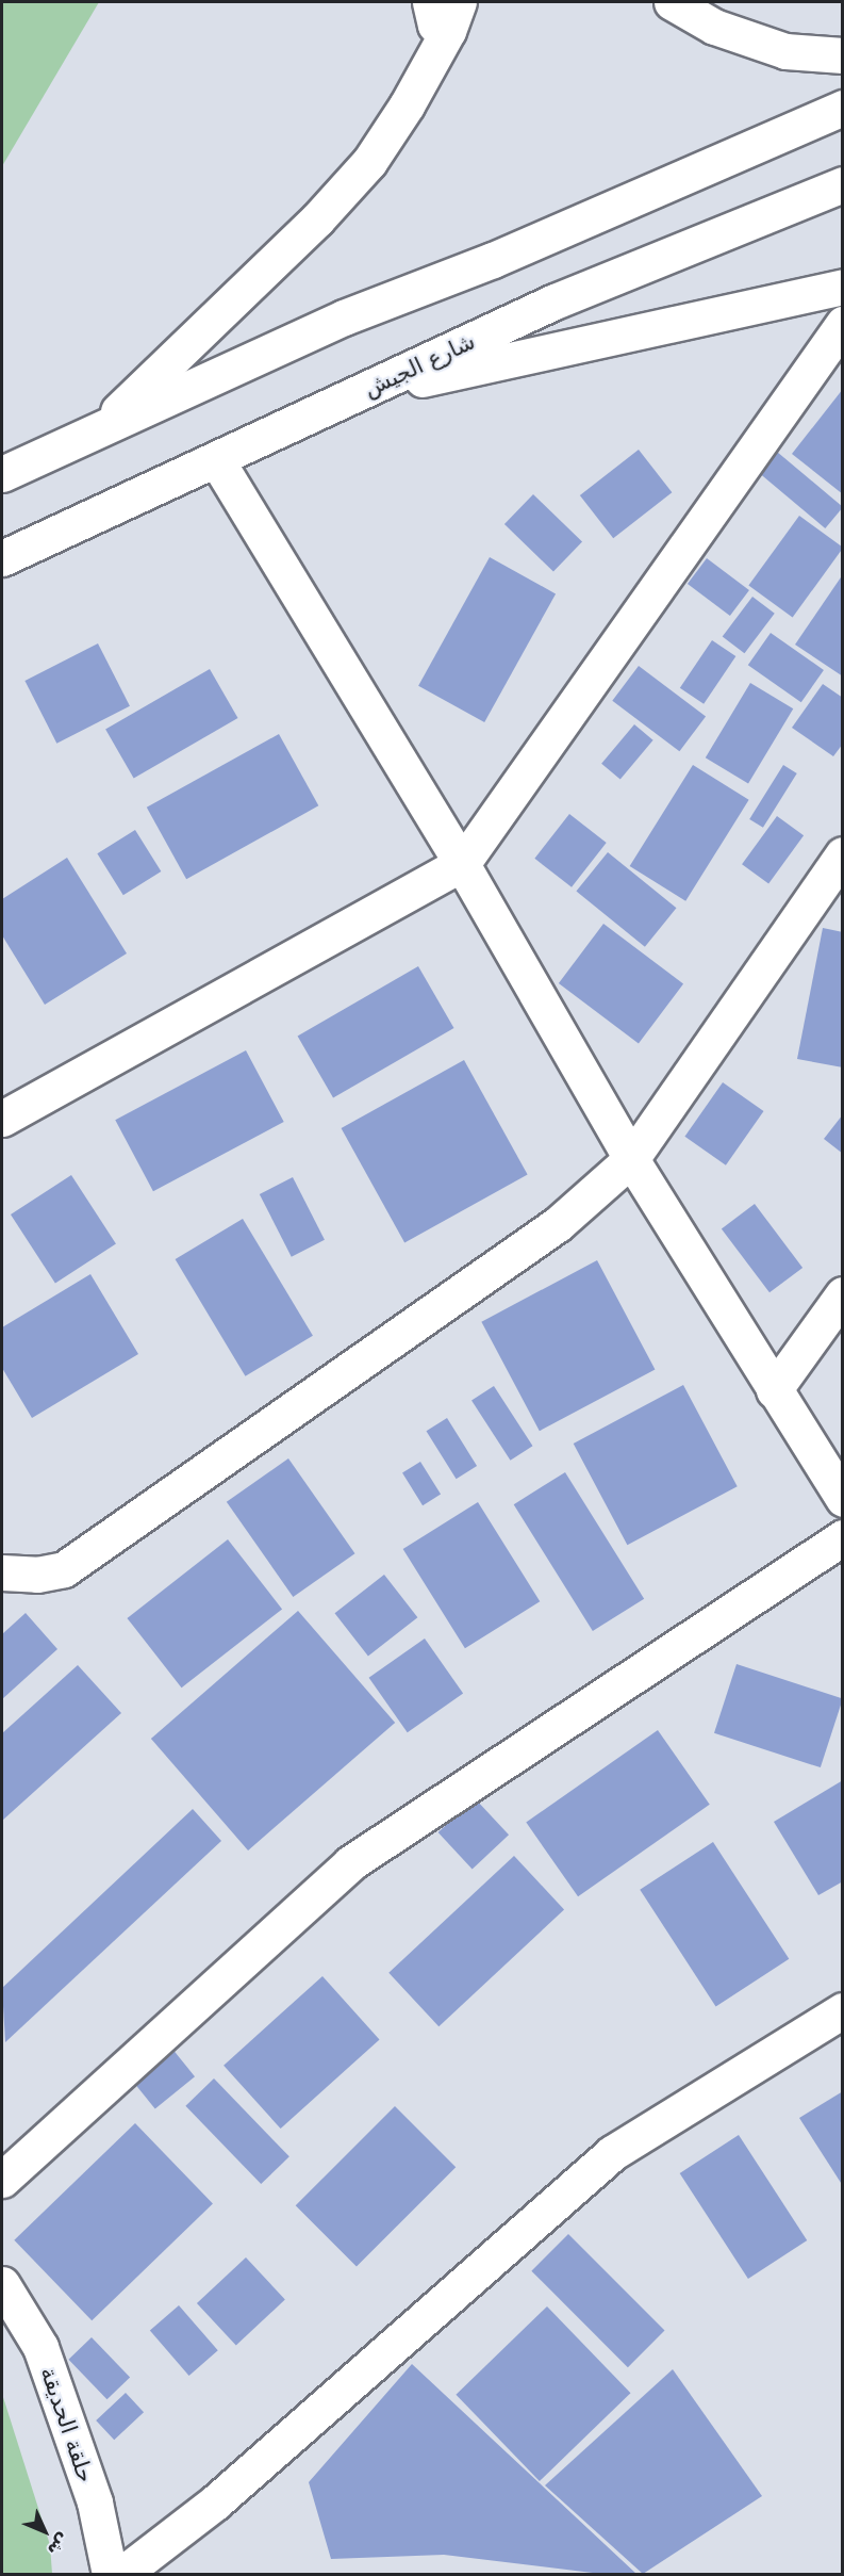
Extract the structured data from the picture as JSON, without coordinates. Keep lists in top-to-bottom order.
{
  "streets": {
    "main road": ["شارع الجيش", "حلقة الحديقة"]
  },
  "north": "bottom right"
}
